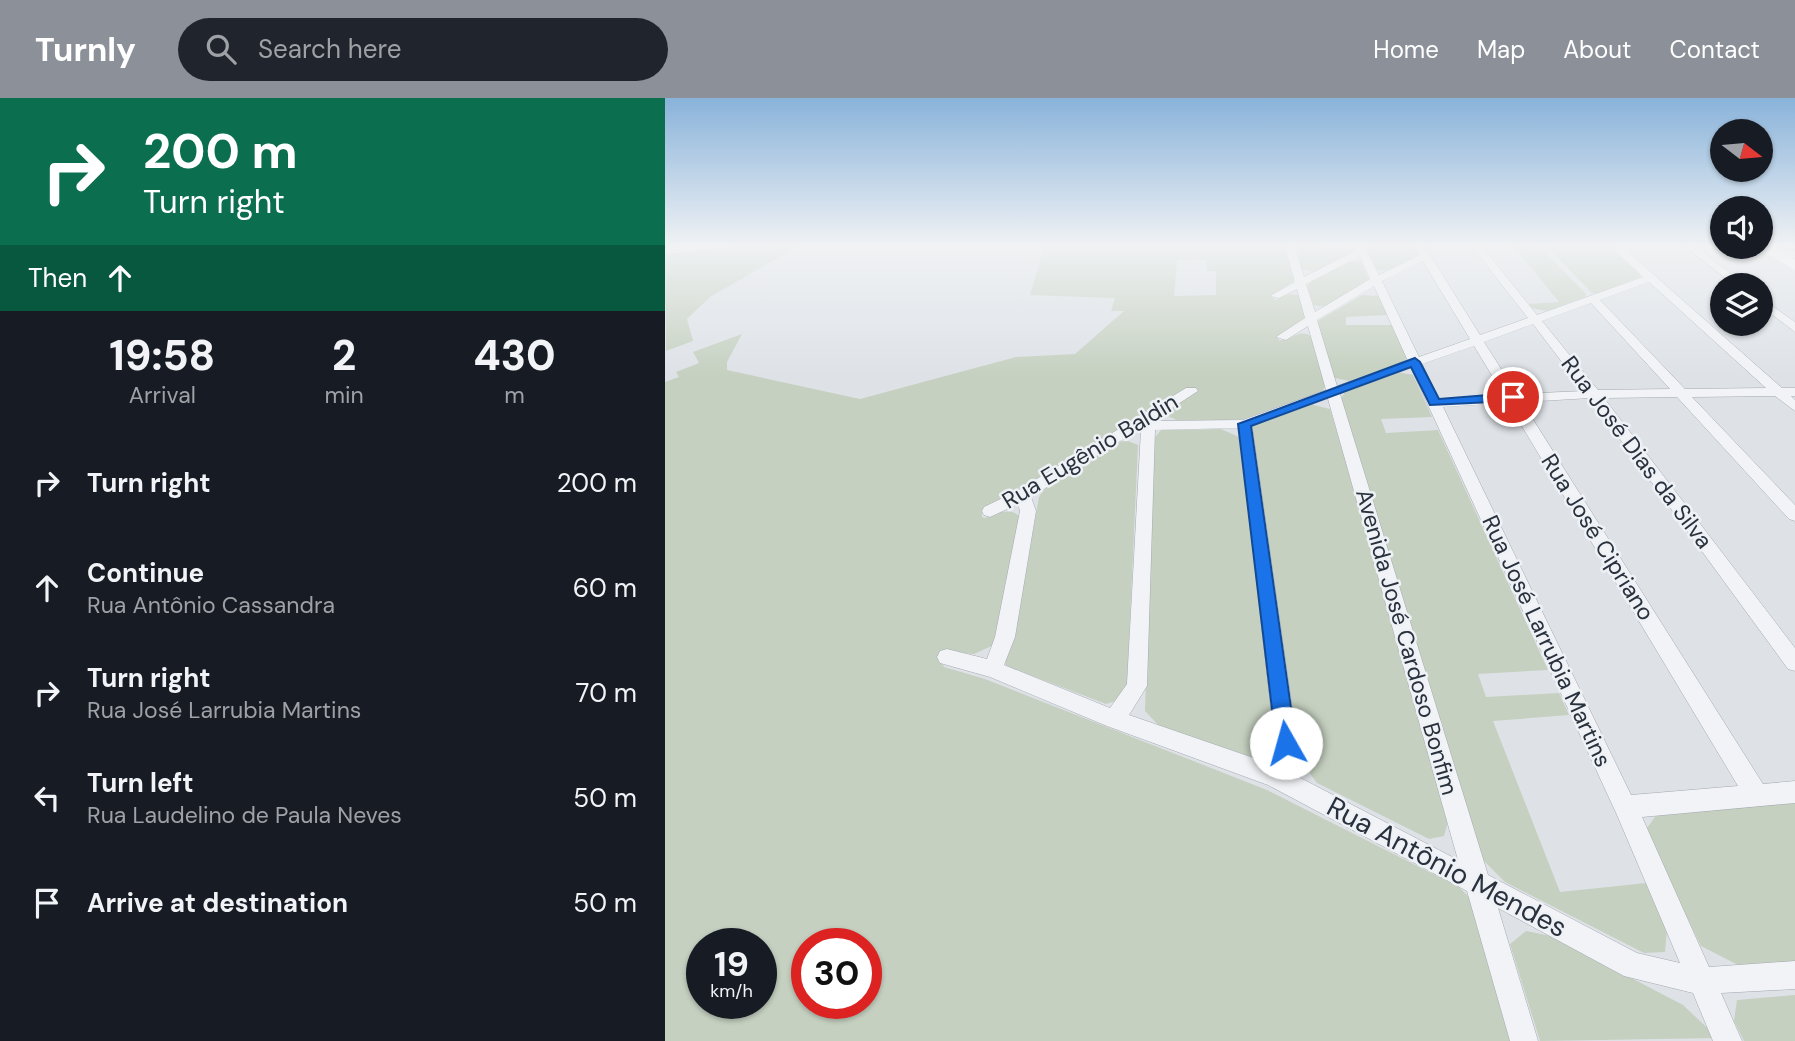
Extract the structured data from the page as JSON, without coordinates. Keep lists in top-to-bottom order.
{
  "streets": {
    "street": [
      "Rua Eugênio Baldin",
      "Rua José Dias da Silva",
      "Rua José Cipriano",
      "Rua José Larrubia Martins",
      "Avenida José Cardoso Bonfim",
      "Rua Antônio Mendes"
    ]
  },
  "crossings": [
    ["Rua José Larrubia Martins", "Rua Antônio Mendes"],
    ["Avenida José Cardoso Bonfim", "Rua Antônio Mendes"]
  ],
  "north": "right",
  "page": {
    "header": "Turnly",
    "search": "Search here",
    "nav": [
      "Home",
      "Map",
      "About",
      "Contact"
    ],
    "turn": ["200 m", "Turn right"],
    "then": "Then",
    "eta": [
      "19:58",
      "Arrival",
      "2",
      "min",
      "430",
      "m"
    ],
    "list": [
      {
        "name": "Turn right",
        "value": "200 m"
      },
      {
        "name": "Continue",
        "note": "Rua Antônio Cassandra",
        "value": "60 m"
      },
      {
        "name": "Turn right",
        "note": "Rua José Larrubia Martins",
        "value": "70 m"
      },
      {
        "name": "Turn left",
        "note": "Rua Laudelino de Paula Neves",
        "value": "50 m"
      },
      {
        "name": "Arrive at destination",
        "value": "50 m"
      }
    ],
    "speed": "19 km/h",
    "limit": "30"
  }
}
